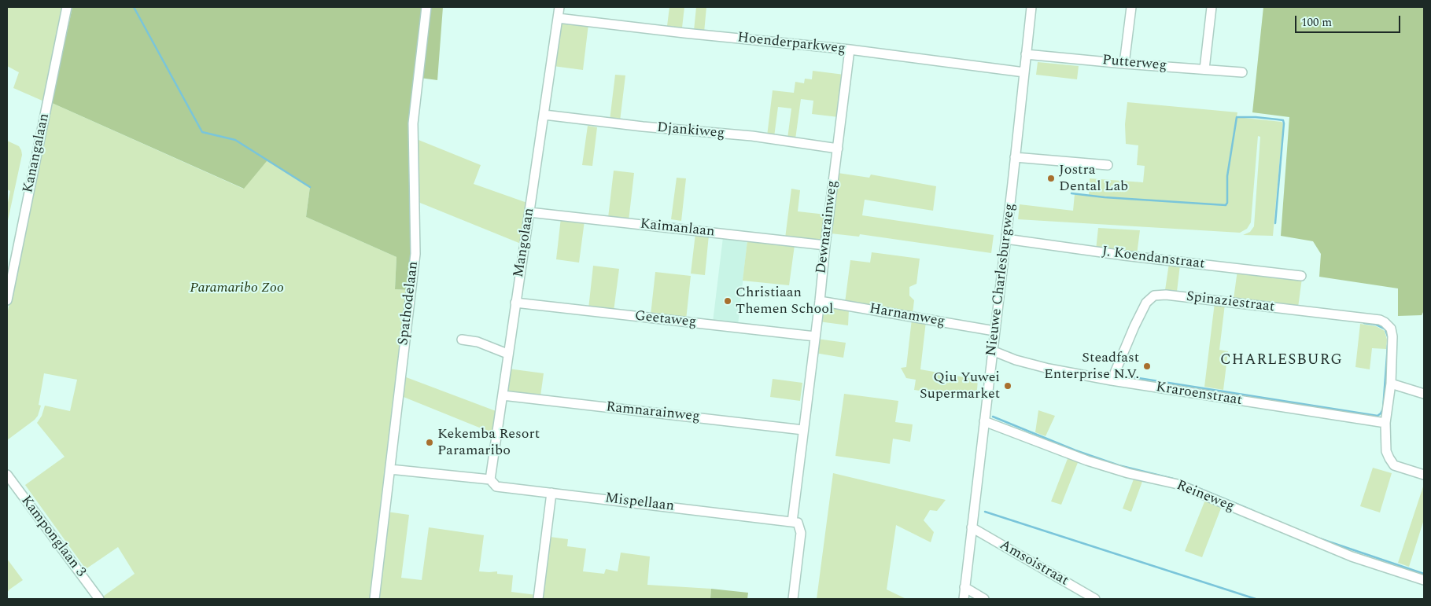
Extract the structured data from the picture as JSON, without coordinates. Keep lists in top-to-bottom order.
{
  "streets": {
    "street": [
      "Hoenderparkweg",
      "Putterweg",
      "Djankiweg",
      "Kanangalaan",
      "Dewnarainweg",
      "Kaimanlaan",
      "Mangolaan",
      "J. Koendanstraat",
      "Nieuwe Charlesburgweg",
      "Spinaziestraat",
      "Spathodelaan",
      "Harnamweg",
      "Geetaweg",
      "Kraroenstraat",
      "Ramnarainweg",
      "Reineweg",
      "Mispellaan",
      "Kamponglaan 3",
      "Amsoistraat"
    ]
  },
  "crossings": [
    ["Hoenderparkweg", "Dewnarainweg"],
    ["Hoenderparkweg", "Mangolaan"],
    ["Hoenderparkweg", "Nieuwe Charlesburgweg"],
    ["Putterweg", "Nieuwe Charlesburgweg"],
    ["Djankiweg", "Dewnarainweg"],
    ["Djankiweg", "Mangolaan"],
    ["Dewnarainweg", "Kaimanlaan"],
    ["Dewnarainweg", "Harnamweg"],
    ["Dewnarainweg", "Geetaweg"],
    ["Dewnarainweg", "Ramnarainweg"],
    ["Dewnarainweg", "Mispellaan"],
    ["Kaimanlaan", "Mangolaan"],
    ["Mangolaan", "Geetaweg"],
    ["Mangolaan", "Ramnarainweg"],
    ["Mangolaan", "Mispellaan"],
    ["J. Koendanstraat", "Nieuwe Charlesburgweg"],
    ["Nieuwe Charlesburgweg", "Harnamweg"],
    ["Nieuwe Charlesburgweg", "Kraroenstraat"],
    ["Nieuwe Charlesburgweg", "Reineweg"],
    ["Nieuwe Charlesburgweg", "Amsoistraat"],
    ["Spinaziestraat", "Kraroenstraat"],
    ["Spathodelaan", "Mispellaan"]
  ],
  "districts": ["CHARLESBURG"],
  "parks": ["Paramaribo Zoo"],
  "places": [
    "Jostra Dental Lab",
    "Christiaan Themen School",
    "Steadfast Enterprise N.V.",
    "Qiu Yuwei Supermarket",
    "Kekemba Resort Paramaribo"
  ],
  "scale_bar": "100 m"
}
